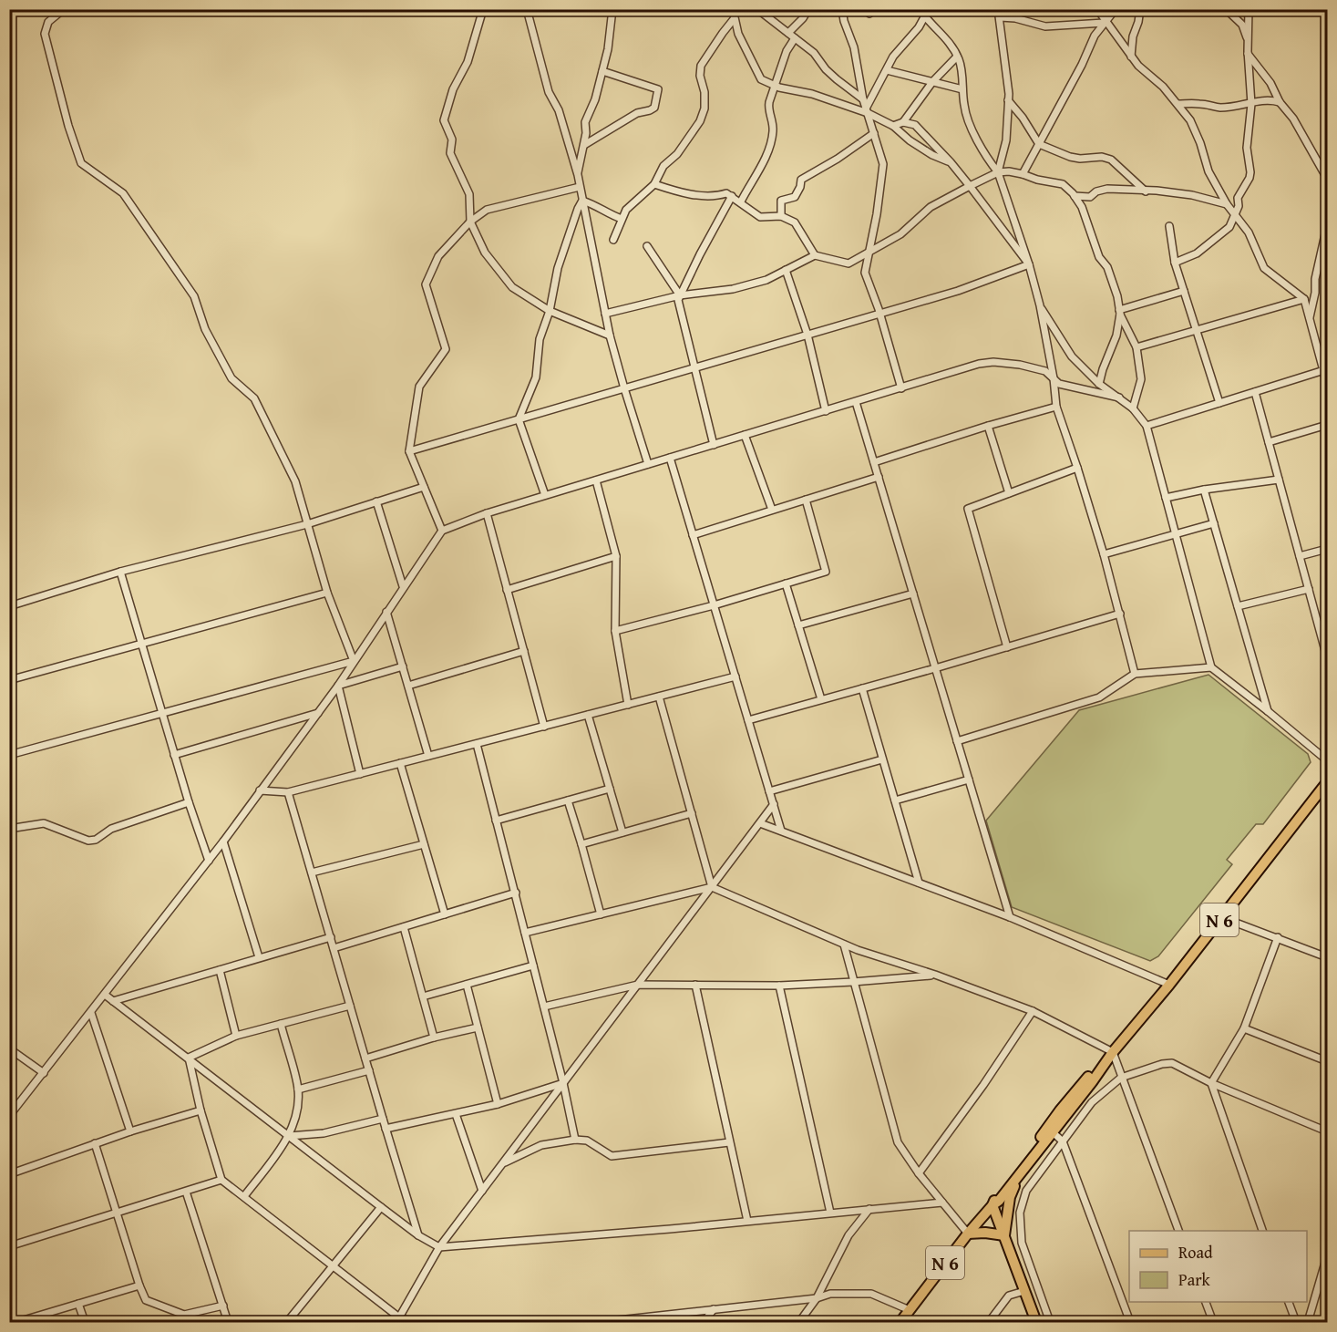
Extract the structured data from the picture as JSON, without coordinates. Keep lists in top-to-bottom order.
{
  "streets": {
    "main road": ["N 6"]
  },
  "legend": ["Road", "Park"]
}
